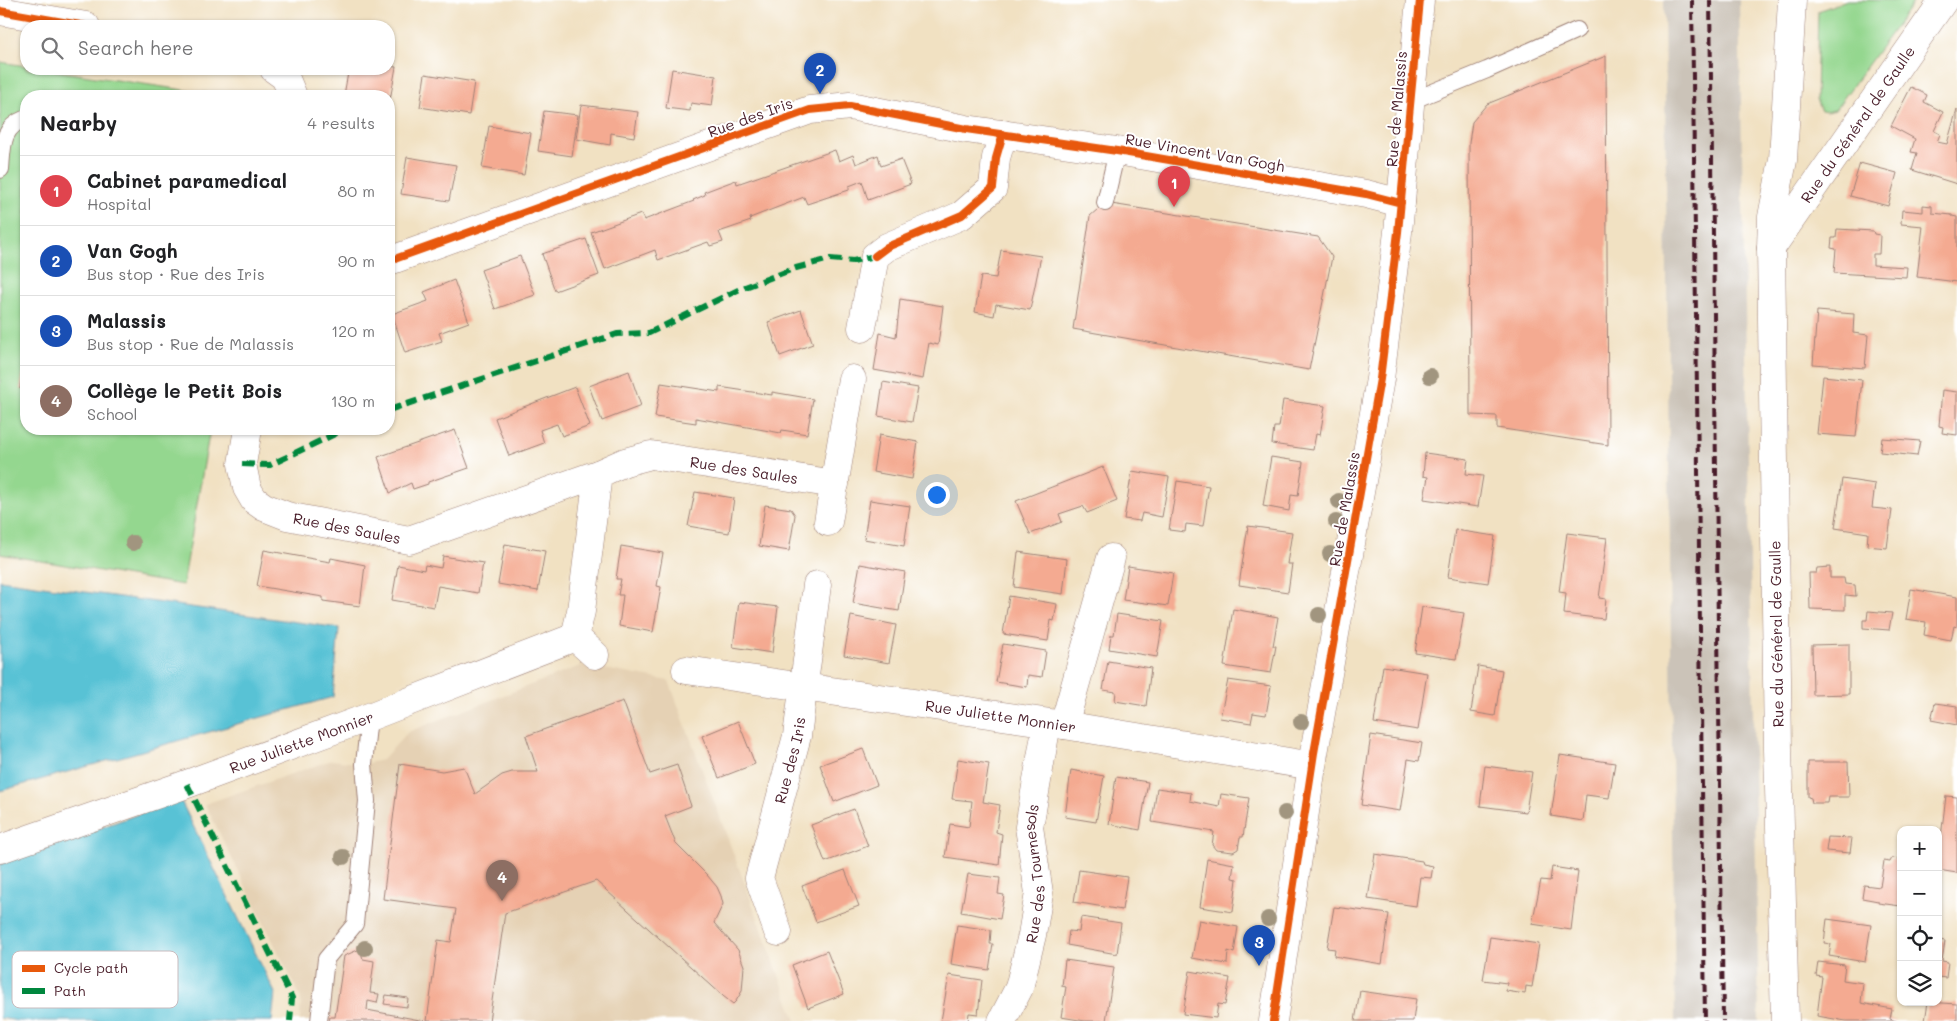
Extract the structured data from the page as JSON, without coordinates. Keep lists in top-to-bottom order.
{
  "streets": {
    "street": [
      "Rue de Malassis",
      "Rue des Iris",
      "Rue du Général de Gaulle",
      "Rue Vincent Van Gogh",
      "Rue des Saules",
      "Rue Juliette Monnier",
      "Rue des Tournesols"
    ]
  },
  "crossings": [
    ["Rue de Malassis", "Rue Vincent Van Gogh"],
    ["Rue de Malassis", "Rue Juliette Monnier"],
    ["Rue des Iris", "Rue Vincent Van Gogh"],
    ["Rue des Iris", "Rue Juliette Monnier"],
    ["Rue Juliette Monnier", "Rue des Tournesols"]
  ],
  "legend": ["Cycle path", "Path"],
  "page": {
    "search": "Search here",
    "pins": [
      "2",
      "1",
      "4",
      "3"
    ],
    "heading": ["Nearby", "4 results"],
    "list": [
      {
        "mark": "1",
        "name": "Cabinet paramedical",
        "note": "Hospital",
        "value": "80 m"
      },
      {
        "mark": "2",
        "name": "Van Gogh",
        "note": "Bus stop · Rue des Iris",
        "value": "90 m"
      },
      {
        "mark": "3",
        "name": "Malassis",
        "note": "Bus stop · Rue de Malassis",
        "value": "120 m"
      },
      {
        "mark": "4",
        "name": "Collège le Petit Bois",
        "note": "School",
        "value": "130 m"
      }
    ],
    "map_buttons": ["+", "−"]
  }
}
